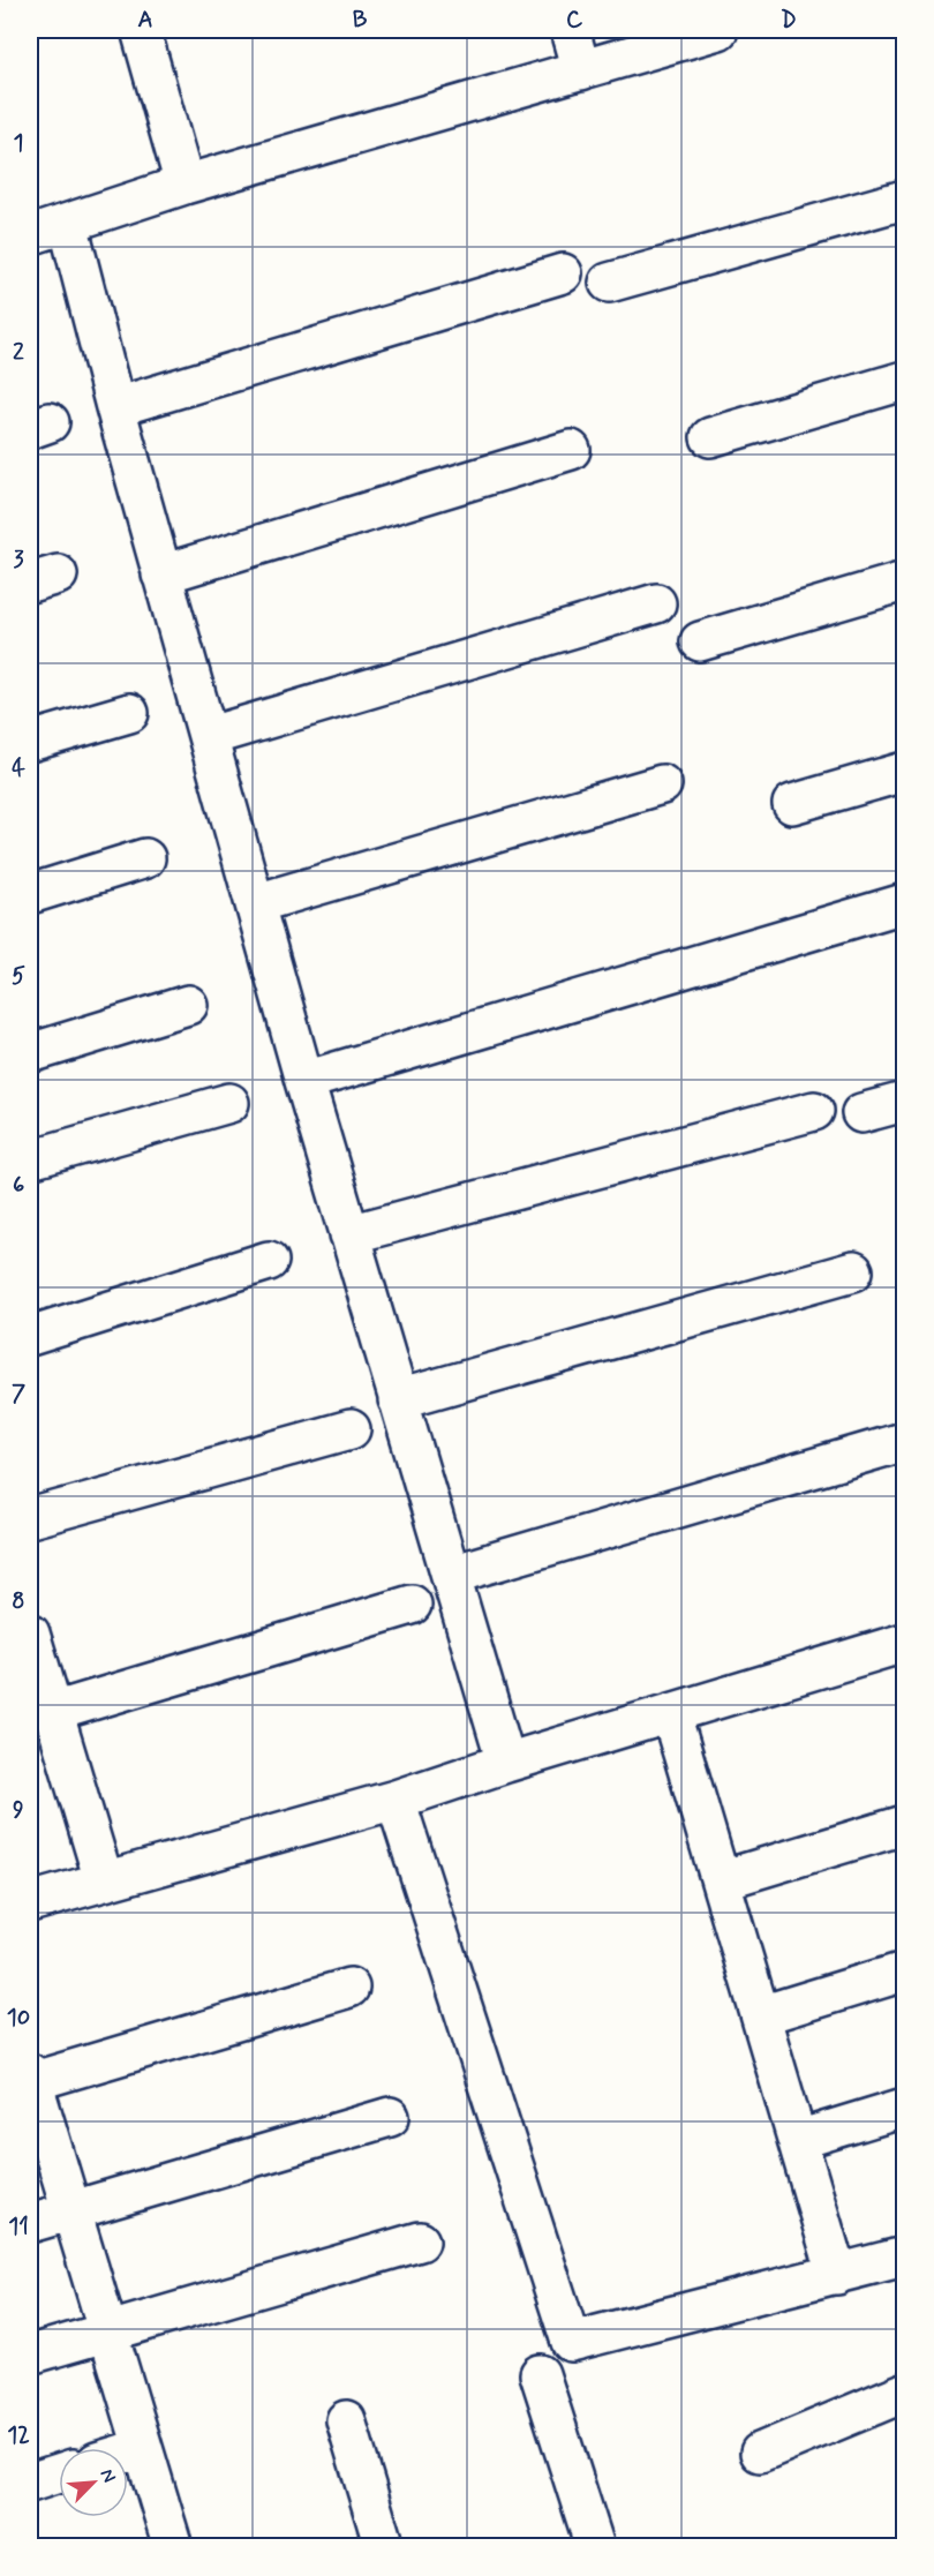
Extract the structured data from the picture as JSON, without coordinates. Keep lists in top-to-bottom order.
{
  "north": "top right",
  "grid": {
    "columns": [
      "A",
      "B",
      "C",
      "D"
    ],
    "rows": [
      "1",
      "2",
      "3",
      "4",
      "5",
      "6",
      "7",
      "8",
      "9",
      "10",
      "11",
      "12"
    ]
  }
}
